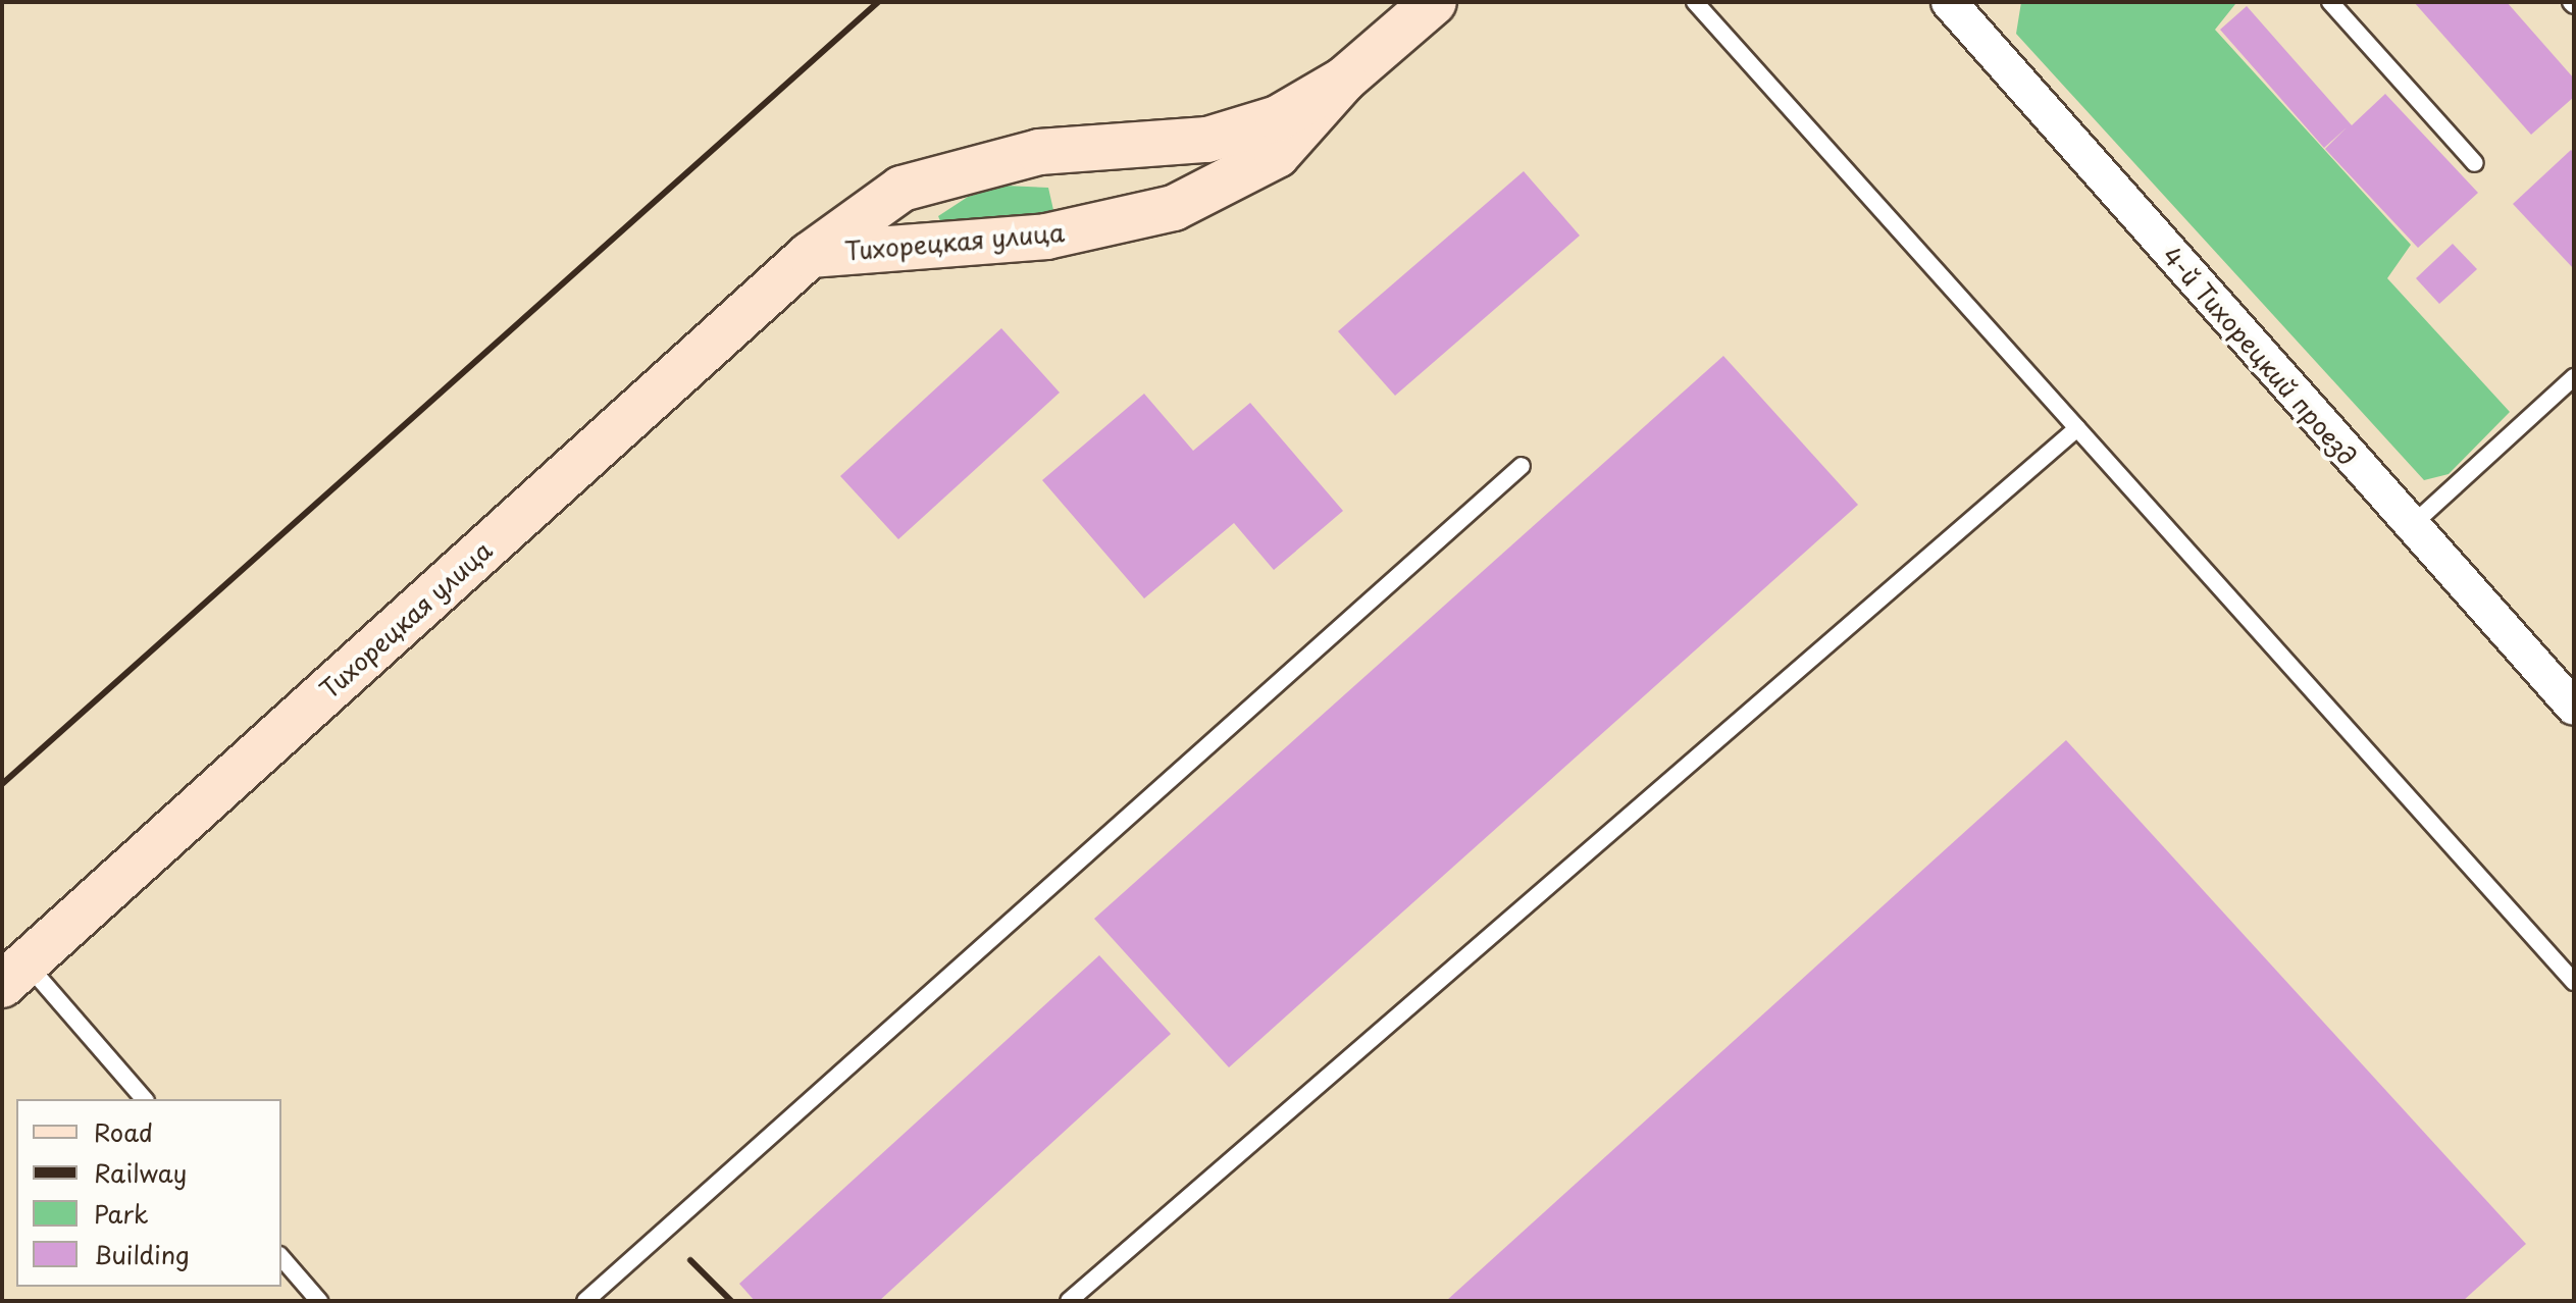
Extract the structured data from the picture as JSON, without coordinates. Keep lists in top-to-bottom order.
{
  "streets": {
    "street": ["Тихорецкая улица", "4-й Тихорецкий проезд"]
  },
  "legend": [
    "Road",
    "Railway",
    "Park",
    "Building"
  ]
}
